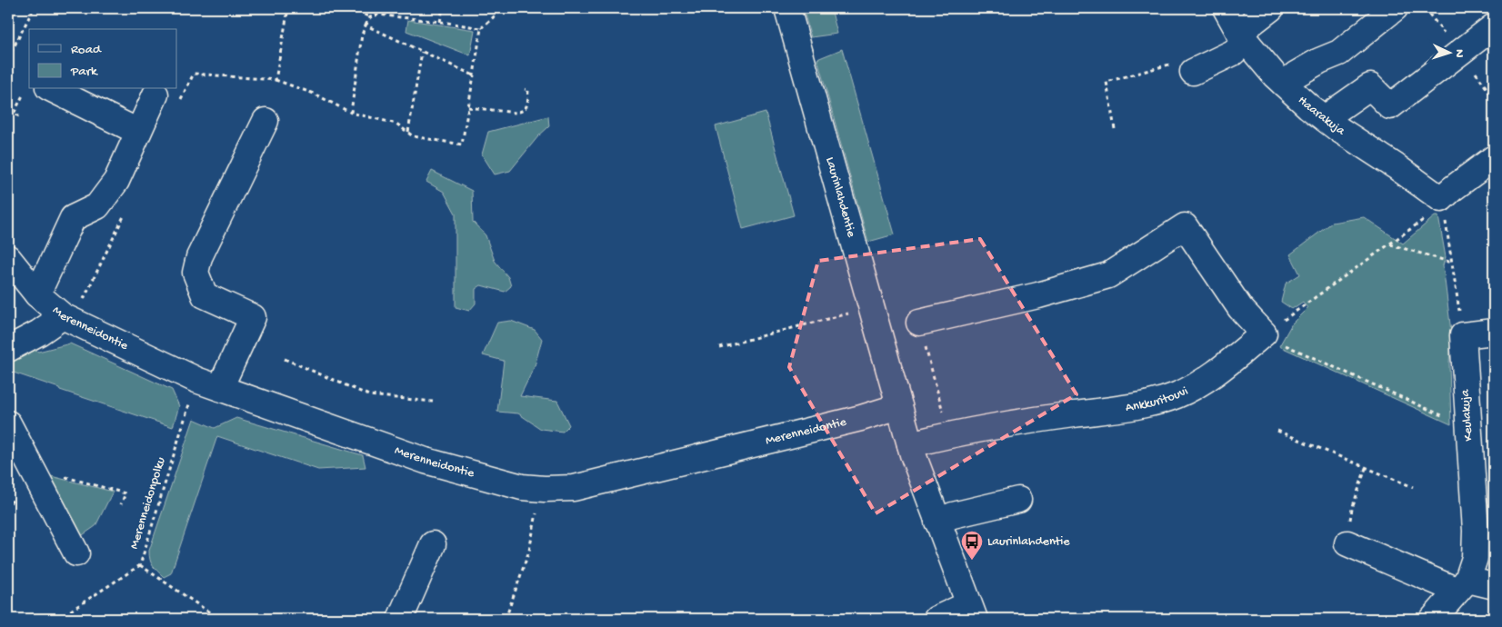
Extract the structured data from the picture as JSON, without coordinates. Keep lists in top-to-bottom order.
{
  "streets": {
    "street": [
      "Haarakuja",
      "Laurinlahdentie",
      "Merenneidontie",
      "Ankkuritouvi",
      "Keulakuja"
    ],
    "path": ["Merenneidonpolku"]
  },
  "crossings": [
    ["Laurinlahdentie", "Merenneidontie"],
    ["Laurinlahdentie", "Ankkuritouvi"],
    ["Merenneidontie", "Merenneidonpolku"]
  ],
  "places": {
    "bus stop": ["Laurinlahdentie"]
  },
  "legend": ["Road", "Park"],
  "north": "right"
}
